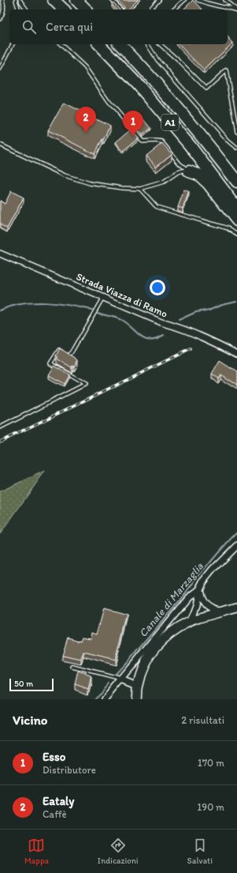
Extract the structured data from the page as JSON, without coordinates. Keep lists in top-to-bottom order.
{
  "streets": {
    "highway": ["A1"],
    "street": ["Strada Viazza di Ramo"]
  },
  "water": ["Canale di Marzaglia"],
  "scale_bar": "50 m",
  "page": {
    "search": "Cerca qui",
    "pins": ["2", "1"],
    "scale": "50 m",
    "heading": ["Vicino", "2 risultati"],
    "list": [
      {
        "mark": "1",
        "name": "Esso",
        "note": "Distributore",
        "value": "170 m"
      },
      {
        "mark": "2",
        "name": "Eataly",
        "note": "Caffè",
        "value": "190 m"
      }
    ],
    "nav": ["Mappa", "Indicazioni", "Salvati"]
  }
}
